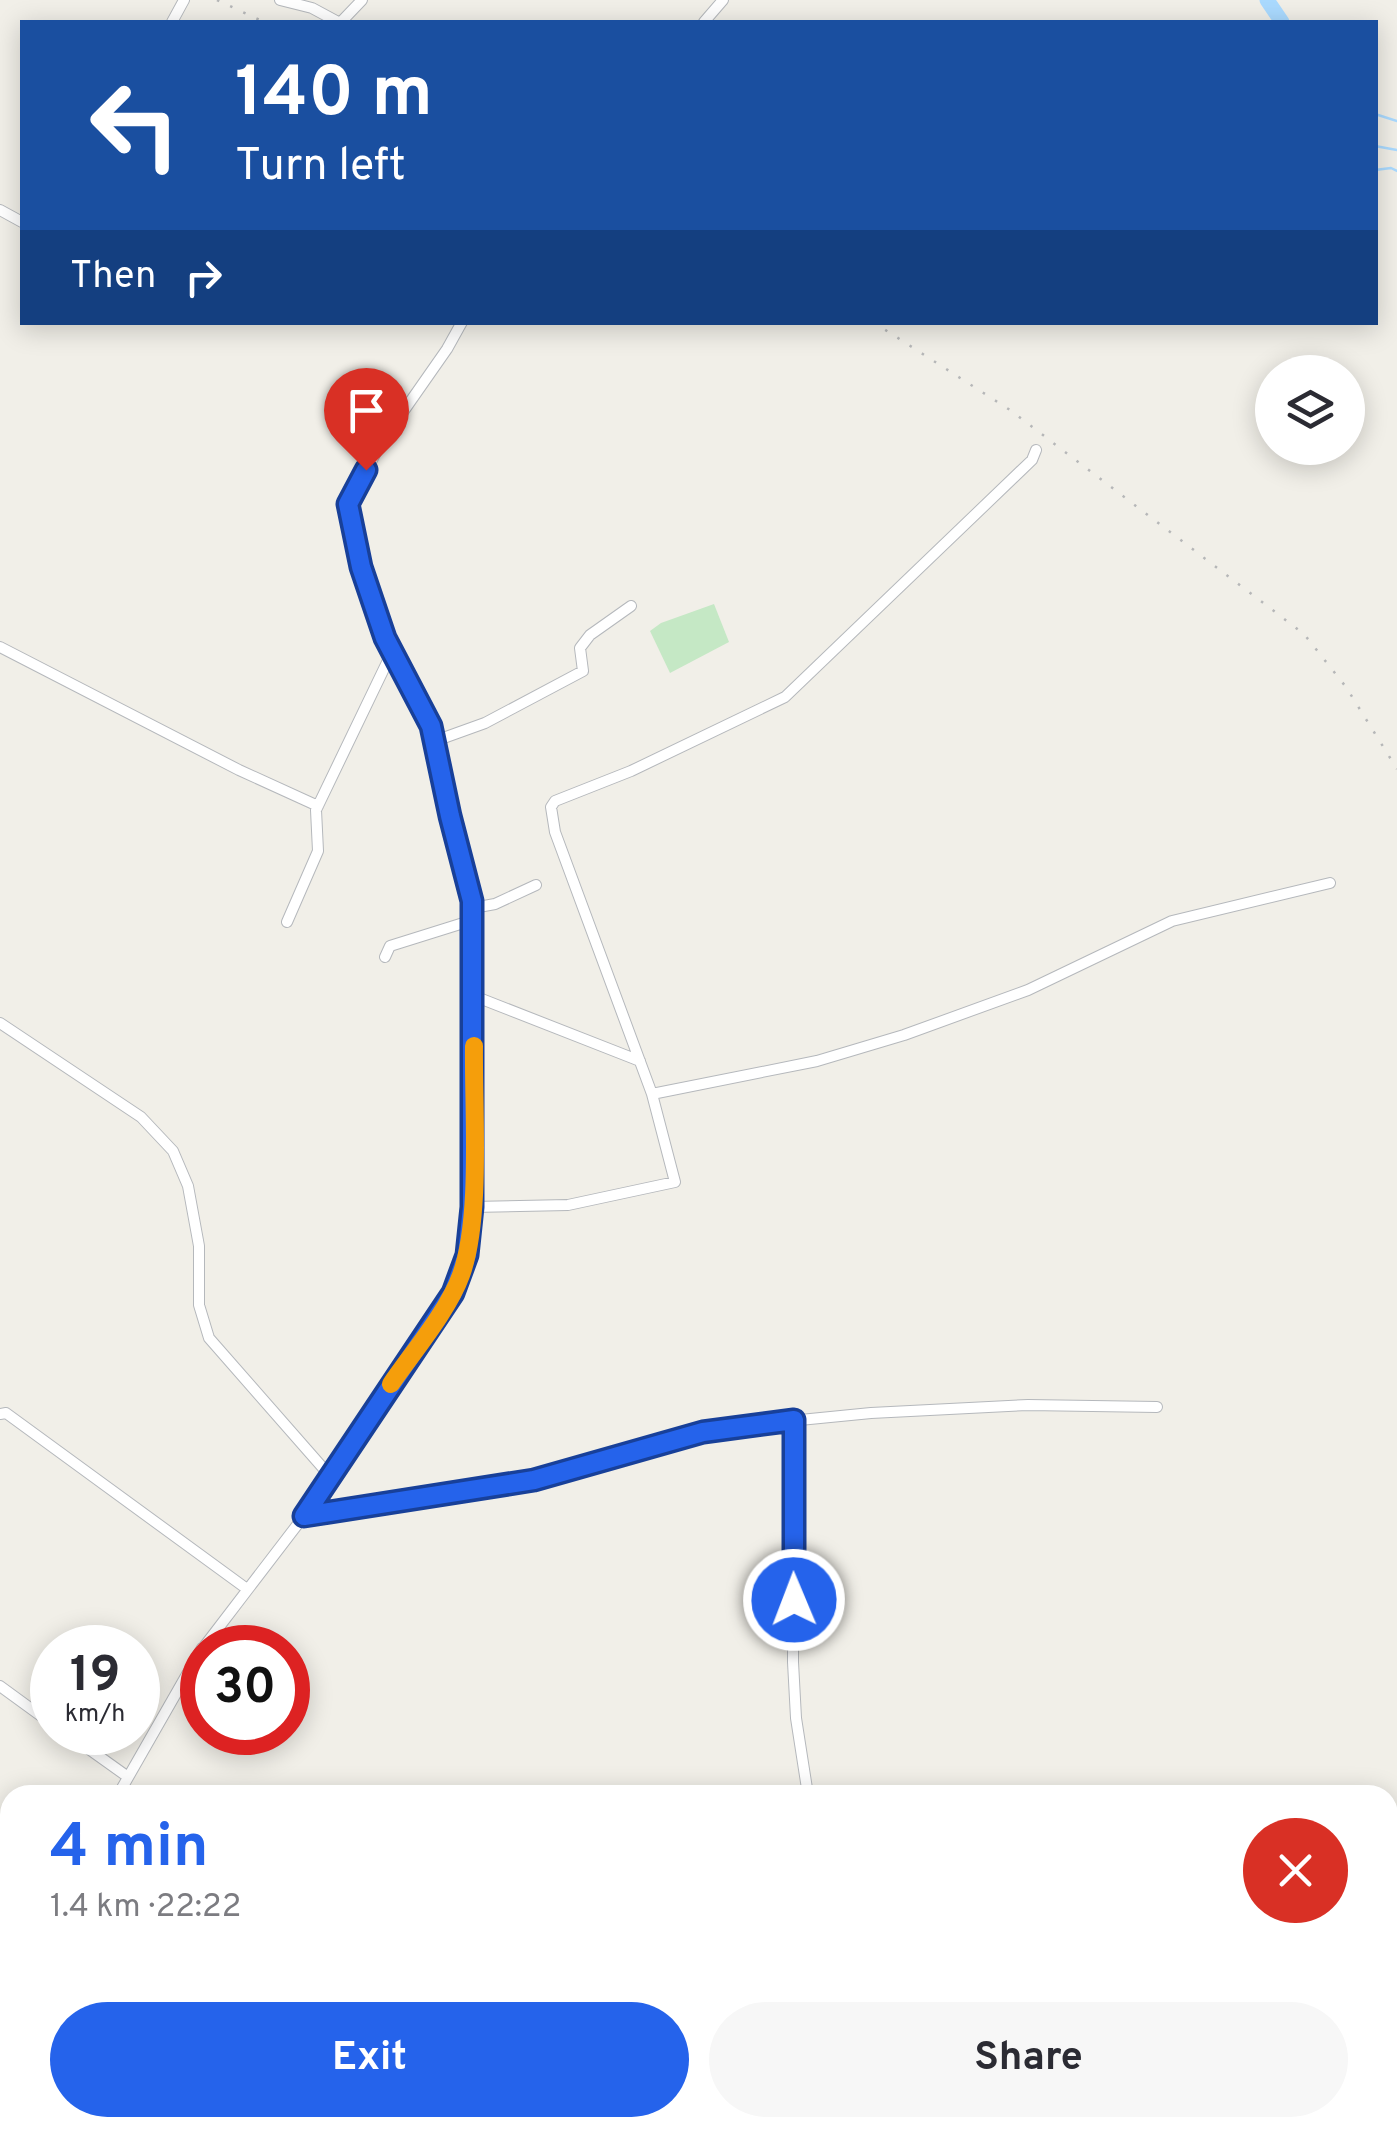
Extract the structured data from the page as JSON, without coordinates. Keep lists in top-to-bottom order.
{
  "page": {
    "turn": ["140 m", "Turn left"],
    "then": "Then",
    "speed": "19 km/h",
    "limit": "30",
    "heading": ["4 min", "1.4 km · 22:22"],
    "buttons": ["Exit", "Share"]
  }
}
